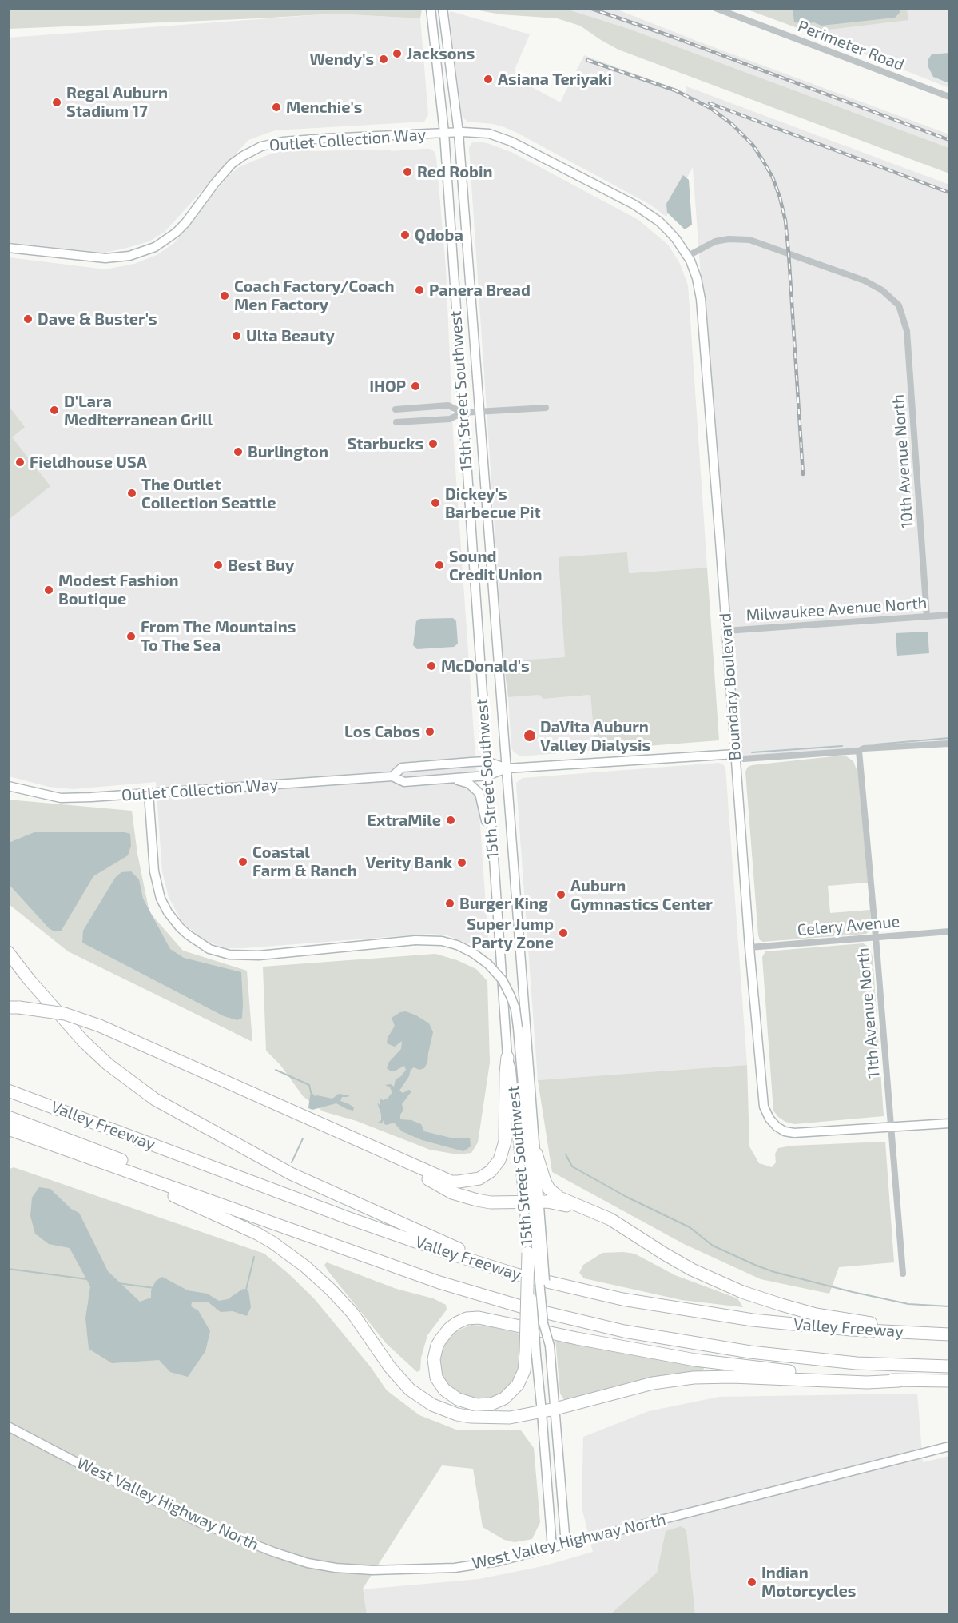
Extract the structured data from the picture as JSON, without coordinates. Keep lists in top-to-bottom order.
{
  "streets": {
    "highway": ["Valley Freeway"],
    "main road": [
      "Outlet Collection Way",
      "15th Street Southwest",
      "Boundary Boulevard",
      "West Valley Highway North"
    ],
    "street": [
      "Perimeter Road",
      "10th Avenue North",
      "Milwaukee Avenue North",
      "Celery Avenue",
      "11th Avenue North"
    ]
  },
  "crossings": [
    ["Outlet Collection Way", "15th Street Southwest"],
    ["Outlet Collection Way", "Boundary Boulevard"],
    ["15th Street Southwest", "Boundary Boulevard"],
    ["15th Street Southwest", "West Valley Highway North"],
    ["10th Avenue North", "Milwaukee Avenue North"],
    ["10th Avenue North", "Boundary Boulevard"],
    ["Milwaukee Avenue North", "Boundary Boulevard"],
    ["Boundary Boulevard", "Celery Avenue"],
    ["Boundary Boulevard", "11th Avenue North"],
    ["Celery Avenue", "11th Avenue North"]
  ],
  "places": [
    "Jacksons",
    "Wendy's",
    "Asiana Teriyaki",
    "Regal Auburn Stadium 17",
    "Menchie's",
    "Red Robin",
    "Qdoba",
    "Panera Bread",
    "Coach Factory/Coach Men Factory",
    "Dave & Buster's",
    "Ulta Beauty",
    "IHOP",
    "D'Lara Mediterranean Grill",
    "Starbucks",
    "Burlington",
    "Fieldhouse USA",
    "The Outlet Collection Seattle",
    "Dickey's Barbecue Pit",
    "Best Buy",
    "Sound Credit Union",
    "Modest Fashion Boutique",
    "From The Mountains To The Sea",
    "McDonald's",
    "Los Cabos",
    "DaVita Auburn Valley Dialysis",
    "ExtraMile",
    "Coastal Farm & Ranch",
    "Verity Bank",
    "Auburn Gymnastics Center",
    "Burger King",
    "Super Jump Party Zone",
    "Indian Motorcycles"
  ]
}
